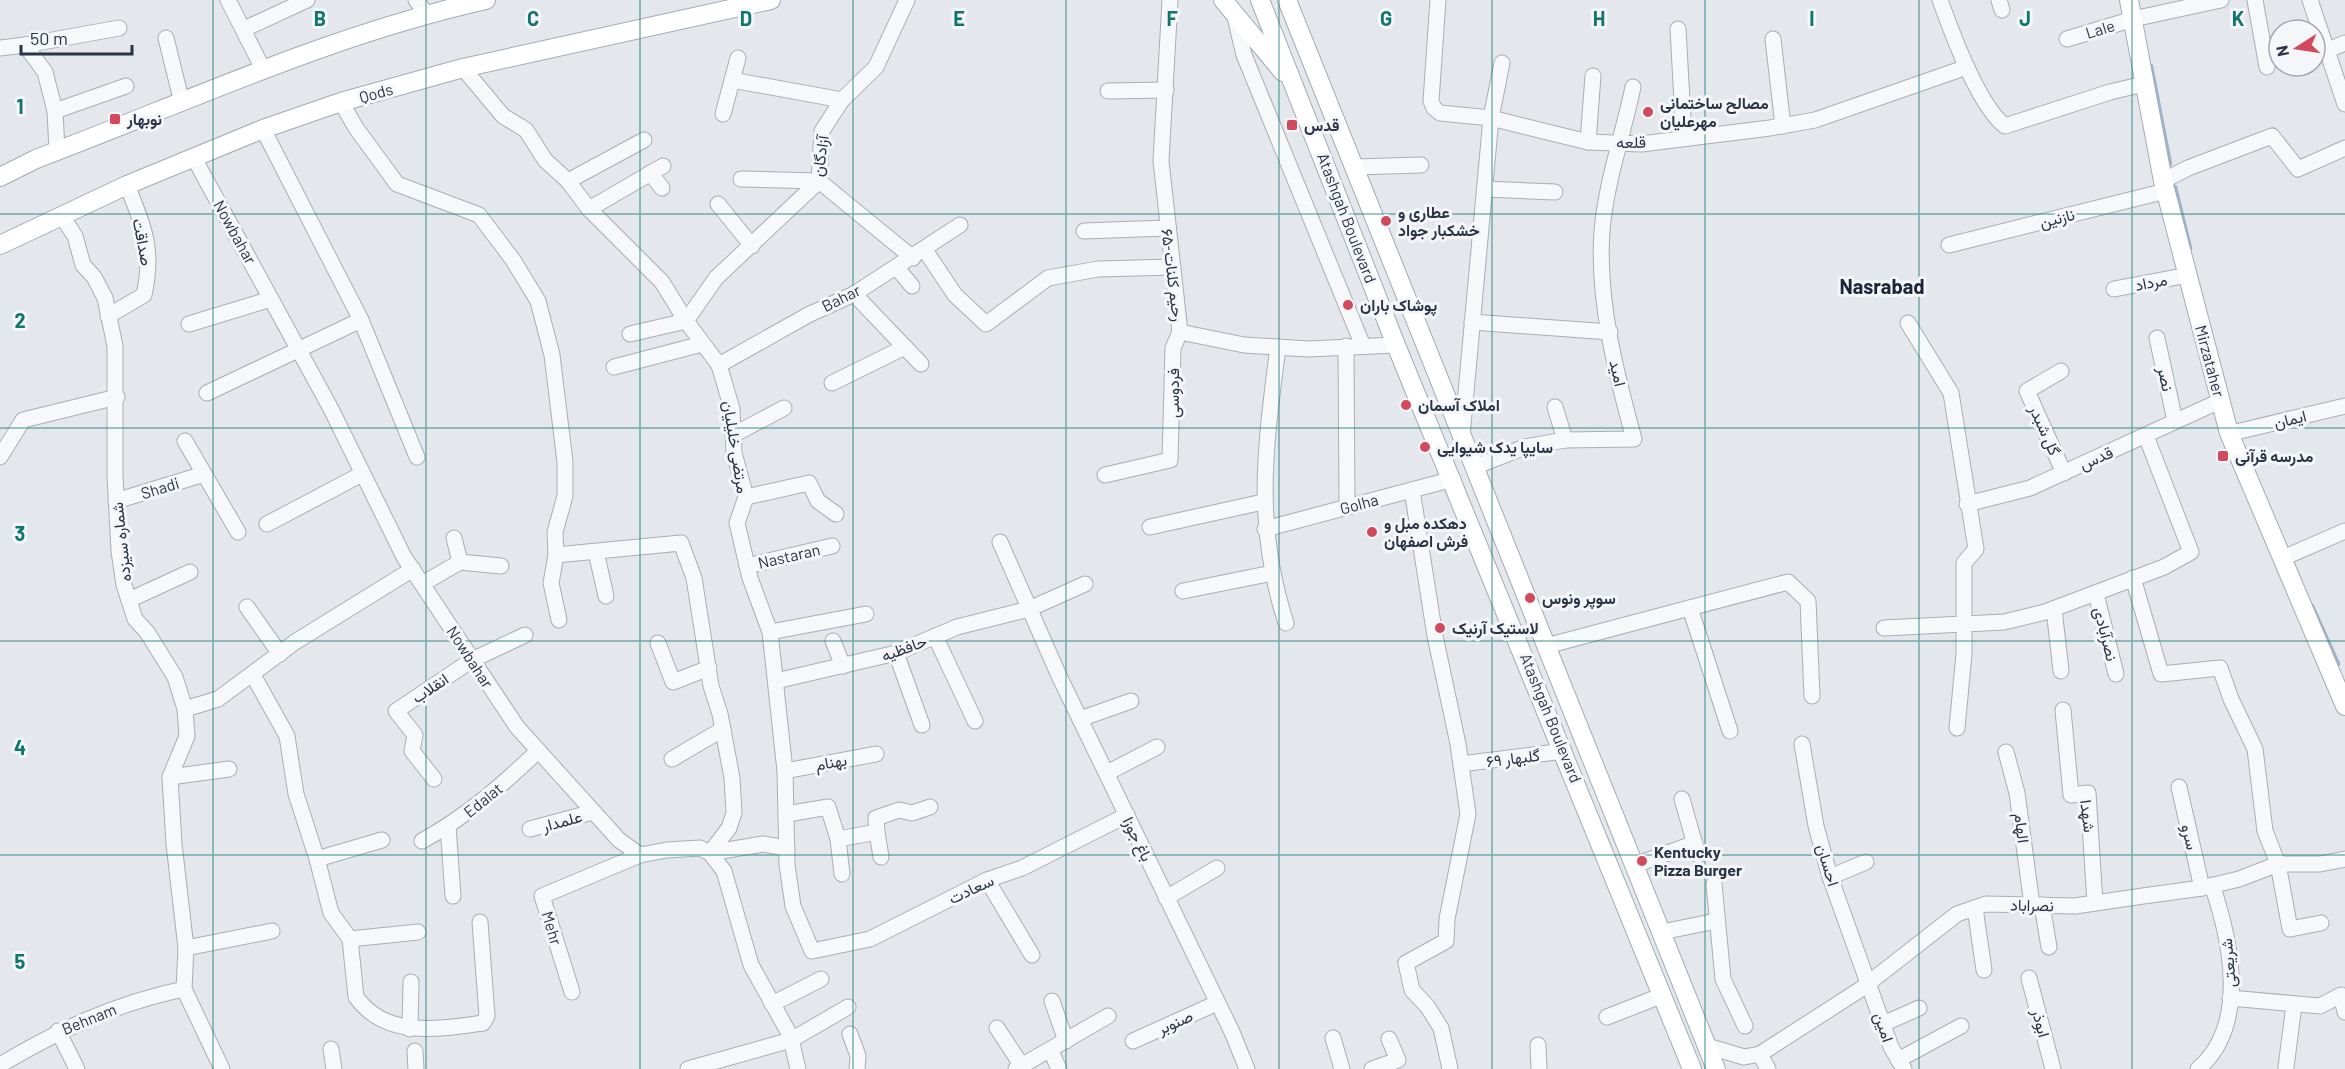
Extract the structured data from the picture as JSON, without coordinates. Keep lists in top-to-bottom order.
{
  "streets": {
    "main road": ["Qods", "Atashgah Boulevard", "Mirzataher"],
    "street": [
      "Lale",
      "قلعه",
      "آزادگان",
      "نازنین",
      "Nowbahar",
      "صداقت",
      "۶۵-رحیم کلنات",
      "مرداد",
      "Bahar",
      "امید",
      "نصر",
      "فردوسی",
      "ایمان",
      "گل شبدر",
      "مرتضی خلیلیان",
      "قدس",
      "Shadi",
      "Golha",
      "شماره سیزده",
      "Nastaran",
      "نصرآبادی",
      "حافظیه",
      "انقلاب",
      "۶۹ گلبهار",
      "بهنام",
      "Edalat",
      "شهدا",
      "علمدار",
      "الهام",
      "سرو",
      "باغ جوزا",
      "احسان",
      "سعادت",
      "نصراباد",
      "Mehr",
      "شریعتی",
      "Behnam",
      "صنوبر",
      "ابوذر",
      "امین"
    ]
  },
  "crossings": [
    ["Lale", "Mirzataher"],
    ["Qods", "Nowbahar"],
    ["Qods", "صداقت"],
    ["Qods", "مرتضی خلیلیان"],
    ["Qods", "شماره سیزده"],
    ["قلعه", "امید"],
    ["آزادگان", "مرتضی خلیلیان"],
    ["Atashgah Boulevard", "۶۵-رحیم کلنات"],
    ["Atashgah Boulevard", "امید"],
    ["Atashgah Boulevard", "Golha"],
    ["Atashgah Boulevard", "۶۹ گلبهار"],
    ["نازنین", "Mirzataher"],
    ["Nowbahar", "انقلاب"],
    ["Nowbahar", "Edalat"],
    ["Nowbahar", "علمدار"],
    ["Nowbahar", "Mehr"],
    ["صداقت", "شماره سیزده"],
    ["۶۵-رحیم کلنات", "فردوسی"],
    ["مرداد", "Mirzataher"],
    ["Bahar", "مرتضی خلیلیان"],
    ["Mirzataher", "قدس"],
    ["نصر", "قدس"],
    ["گل شبدر", "قدس"],
    ["مرتضی خلیلیان", "Nastaran"],
    ["مرتضی خلیلیان", "حافظیه"],
    ["مرتضی خلیلیان", "بهنام"],
    ["مرتضی خلیلیان", "سعادت"],
    ["Shadi", "شماره سیزده"],
    ["شماره سیزده", "Behnam"],
    ["حافظیه", "باغ جوزا"],
    ["شهدا", "نصراباد"],
    ["الهام", "نصراباد"],
    ["سرو", "نصراباد"],
    ["سرو", "شریعتی"],
    ["باغ جوزا", "سعادت"],
    ["باغ جوزا", "صنوبر"],
    ["احسان", "نصراباد"],
    ["احسان", "امین"],
    ["نصراباد", "شریعتی"],
    ["نصراباد", "امین"]
  ],
  "districts": ["Nasrabad"],
  "places": {
    "other": [
      "مصالح ساختمانی مهرعلیان",
      "عطاری و خشکبار جواد",
      "پوشاک باران",
      "املاک آسمان",
      "سایپا یدک شیوایی",
      "دهکده مبل و فرش اصفهان",
      "سوپر ونوس",
      "لاستیک آرنیک",
      "Kentucky Pizza Burger"
    ],
    "transit": ["نوبهار", "قدس", "مدرسه قرآنی"]
  },
  "scale_bar": "50 m",
  "north": "left",
  "grid": {
    "columns": [
      "B",
      "C",
      "D",
      "E",
      "F",
      "G",
      "H",
      "I",
      "J",
      "K"
    ],
    "rows": [
      "1",
      "2",
      "3",
      "4",
      "5"
    ]
  }
}
